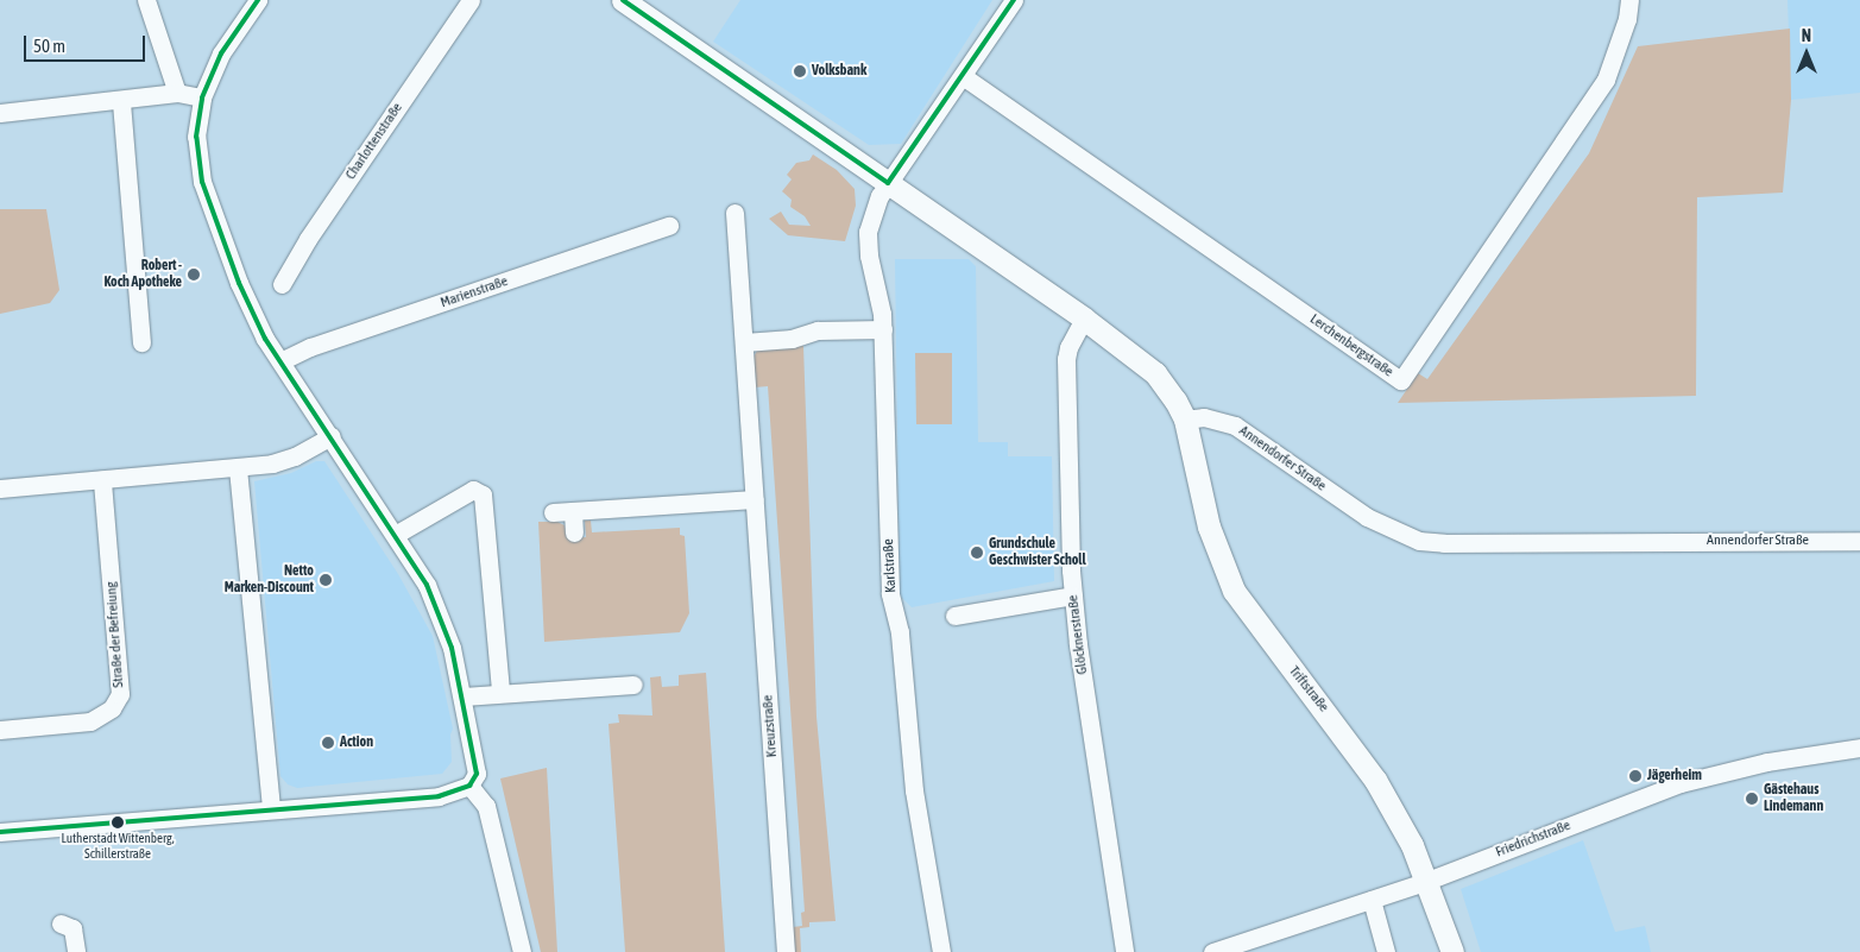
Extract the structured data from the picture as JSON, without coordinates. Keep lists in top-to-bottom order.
{
  "streets": {
    "main road": ["Triftstraße"],
    "street": [
      "Charlottenstraße",
      "Marienstraße",
      "Lerchenbergstraße",
      "Annendorfer Straße",
      "Karlstraße",
      "Straße der Befreiung",
      "Glöcknerstraße",
      "Kreuzstraße",
      "Friedrichstraße"
    ]
  },
  "crossings": [
    ["Annendorfer Straße", "Triftstraße"],
    ["Triftstraße", "Friedrichstraße"]
  ],
  "places": [
    "Volksbank",
    "Robert - Koch Apotheke",
    "Grundschule Geschwister Scholl",
    "Netto Marken-Discount",
    "Action",
    "Jägerheim",
    "Gästehaus Lindemann",
    "Lutherstadt Wittenberg, Schillerstraße"
  ],
  "scale_bar": "50 m",
  "north": "top"
}
